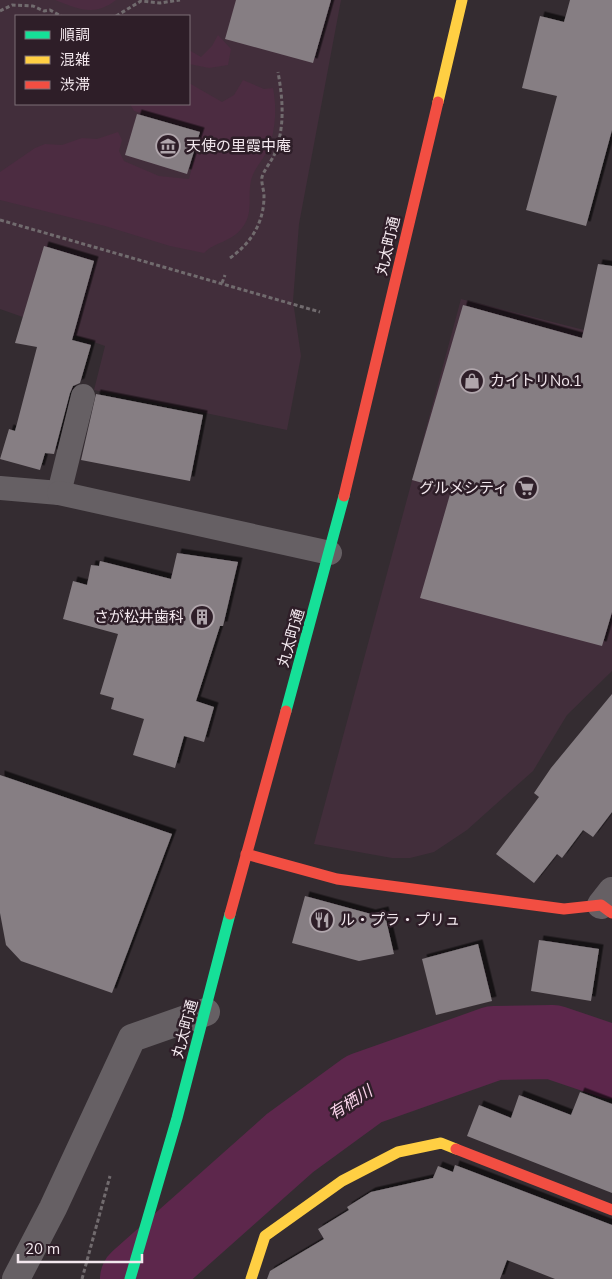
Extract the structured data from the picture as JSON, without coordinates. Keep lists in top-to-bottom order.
{
  "streets": {
    "main road": ["丸太町通"]
  },
  "water": ["有栖川"],
  "places": {
    "museum": ["天使の里霞中庵"],
    "shop": ["カイトリNo.1"],
    "supermarket": ["グルメシティ"],
    "building": ["さが松井歯科"],
    "restaurant": ["ル・プラ・プリュ"]
  },
  "legend": ["順調", "混雑", "渋滞"],
  "scale_bar": "20 m"
}
